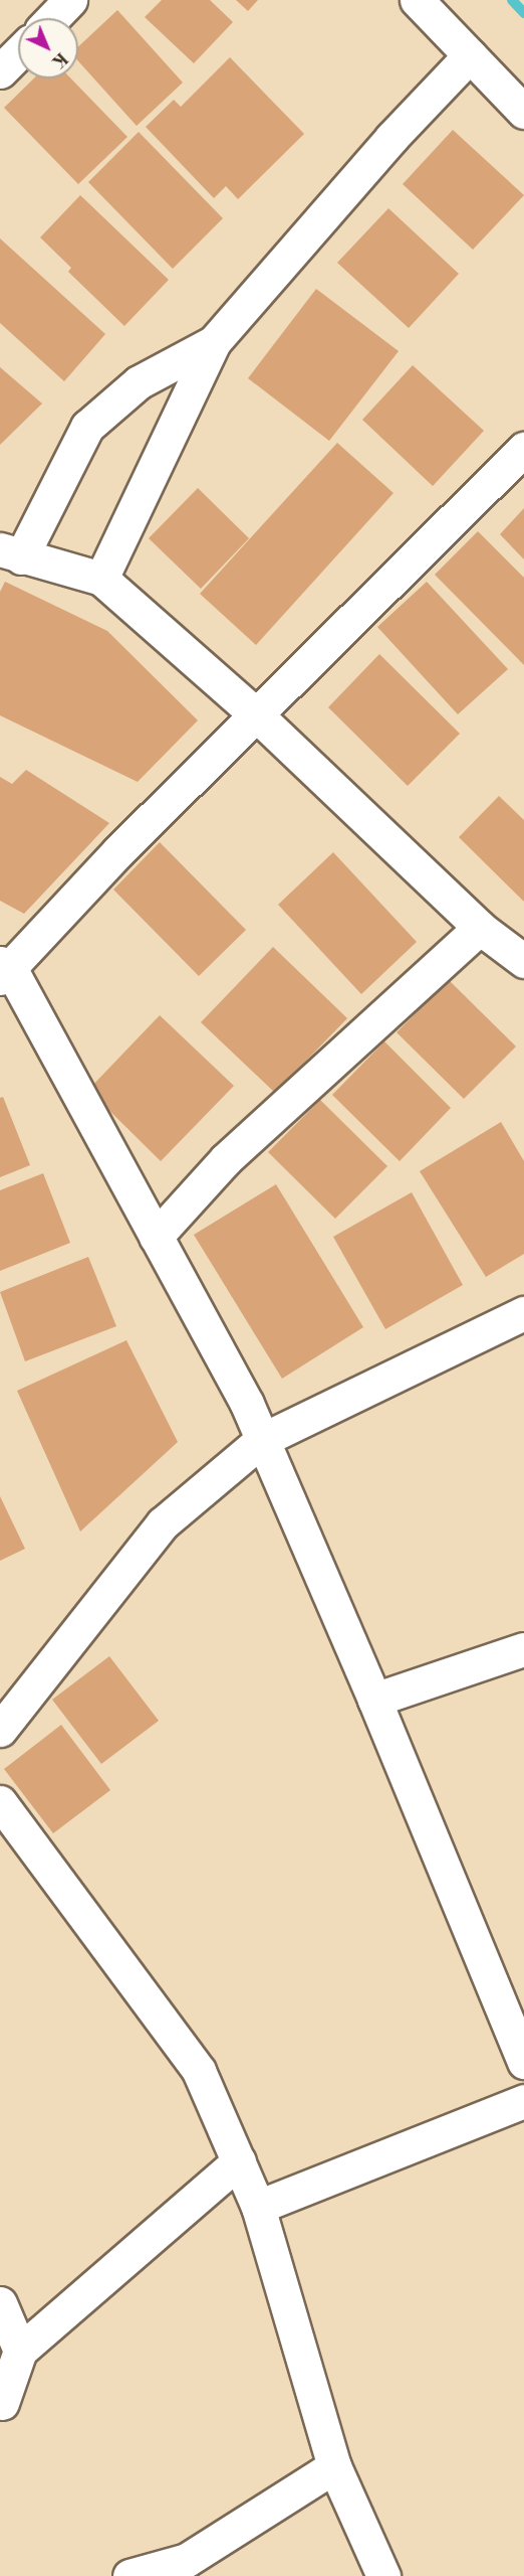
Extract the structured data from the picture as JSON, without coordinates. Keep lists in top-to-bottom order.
{
  "north": "bottom right"
}
